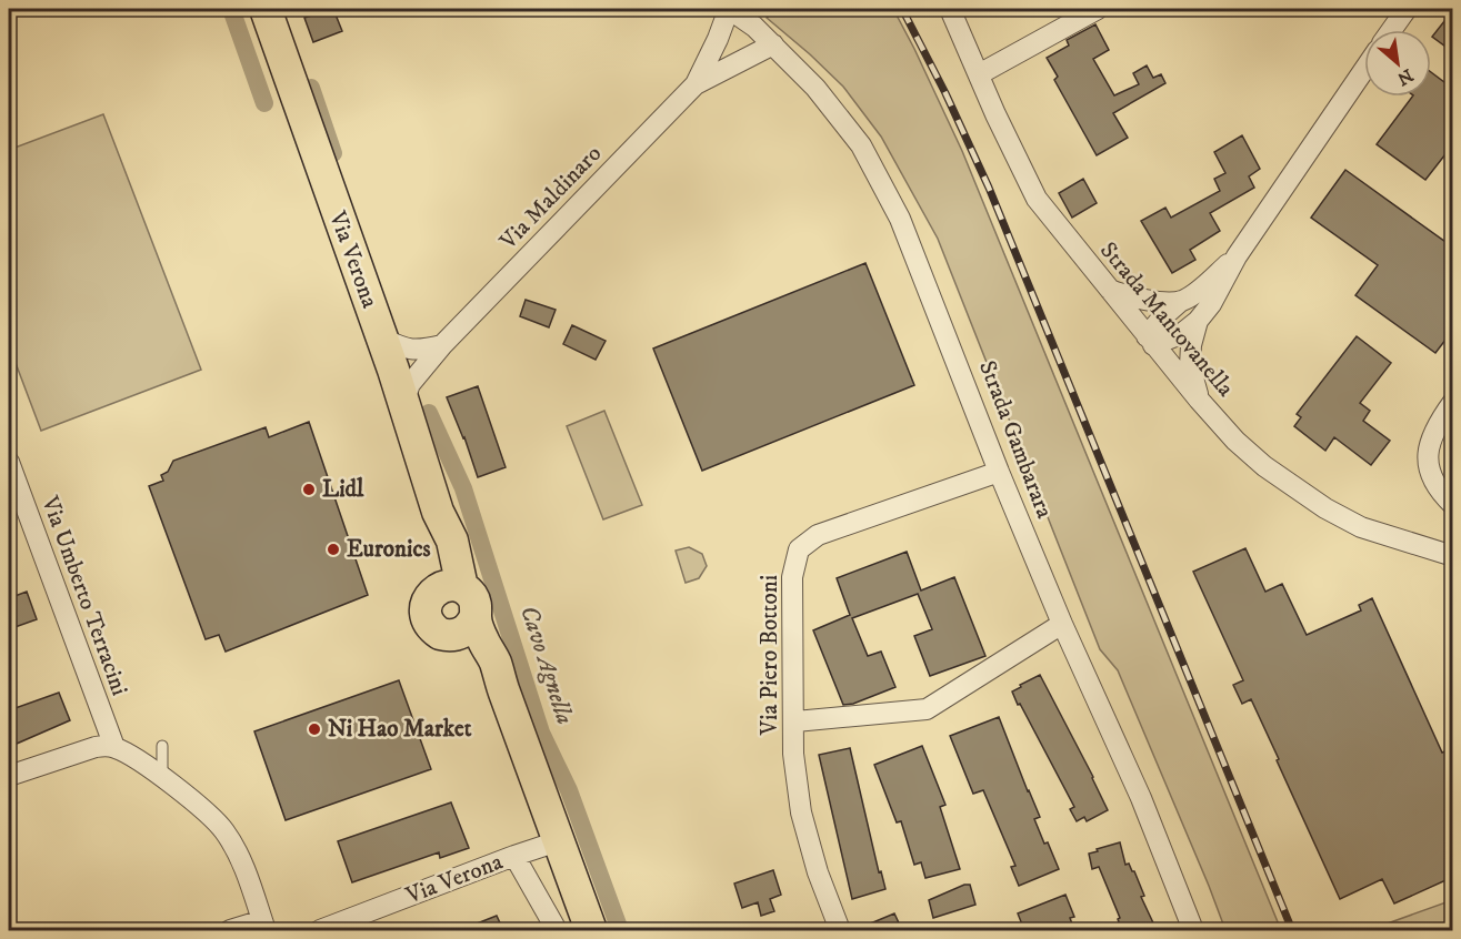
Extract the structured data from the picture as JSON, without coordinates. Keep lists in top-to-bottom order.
{
  "streets": {
    "main road": ["Via Verona"],
    "street": [
      "Via Maldinaro",
      "Strada Mantovanella",
      "Strada Gambarara",
      "Via Umberto Terracini",
      "Via Piero Bottoni"
    ]
  },
  "crossings": [
    ["Via Maldinaro", "Via Verona"],
    ["Via Maldinaro", "Strada Gambarara"],
    ["Strada Gambarara", "Via Piero Bottoni"]
  ],
  "water": ["Cavo Agnella"],
  "places": ["Lidl", "Euronics", "Ni Hao Market"],
  "north": "bottom right"
}
